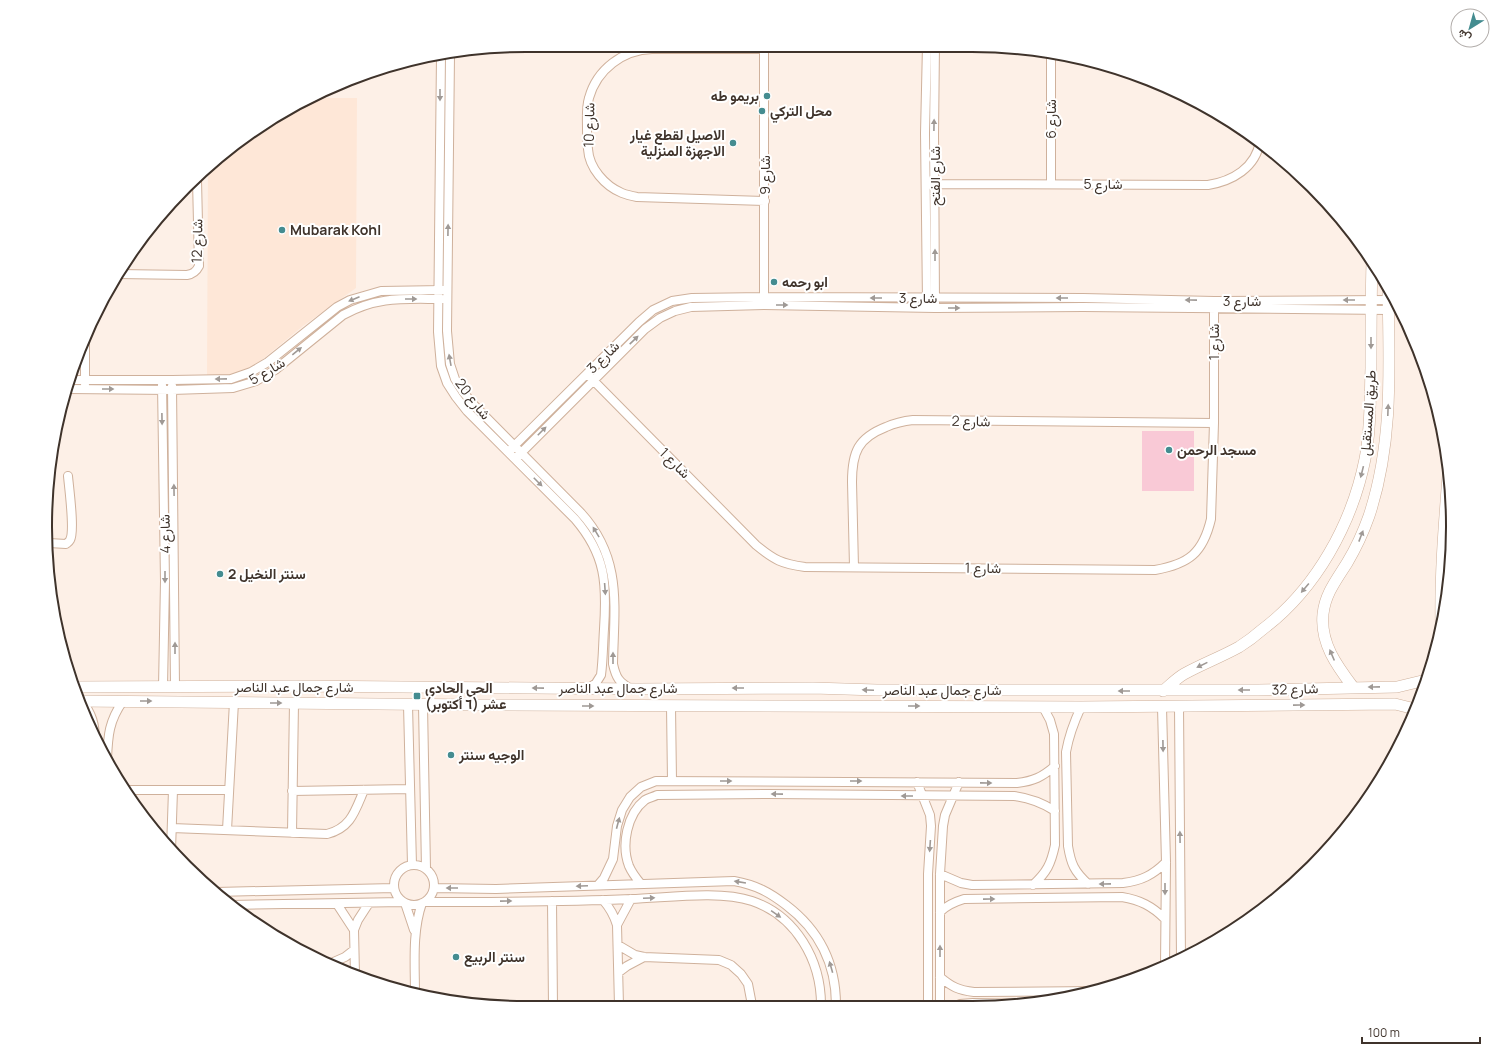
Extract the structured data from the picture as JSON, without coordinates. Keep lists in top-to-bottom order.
{
  "streets": {
    "main road": ["طريق المستقبل", "شارع جمال عبد الناصر", "شارع 32"],
    "street": [
      "شارع 6",
      "شارع 10",
      "شارع 9",
      "شارع الفتح",
      "شارع 5",
      "شارع 12",
      "شارع 3",
      "شارع 1",
      "شارع 20",
      "شارع 2",
      "شارع 4"
    ]
  },
  "crossings": [
    ["شارع 6", "شارع 5"],
    ["شارع 10", "شارع 9"],
    ["شارع 9", "شارع 3"],
    ["شارع الفتح", "شارع 5"],
    ["شارع الفتح", "شارع 3"],
    ["شارع 5", "شارع 20"],
    ["شارع 5", "شارع 4"],
    ["شارع 3", "شارع 1"],
    ["شارع 3", "شارع 20"],
    ["شارع 3", "طريق المستقبل"],
    ["شارع 1", "شارع 2"],
    ["شارع 20", "شارع جمال عبد الناصر"],
    ["طريق المستقبل", "شارع جمال عبد الناصر"],
    ["طريق المستقبل", "شارع 32"],
    ["شارع 4", "شارع جمال عبد الناصر"],
    ["شارع جمال عبد الناصر", "شارع 32"]
  ],
  "places": {
    "other": [
      "بريمو طه",
      "محل التركي",
      "الاصيل لقطع غيار الاجهزة المنزلية",
      "Mubarak Kohl",
      "ابو رحمه",
      "مسجد الرحمن",
      "سنتر النخيل 2",
      "الوجيه سنتر",
      "سنتر الربيع"
    ],
    "transit": ["الحي الحادي عشر (٦ أكتوبر)"]
  },
  "scale_bar": "100 m",
  "north": "bottom left"
}
